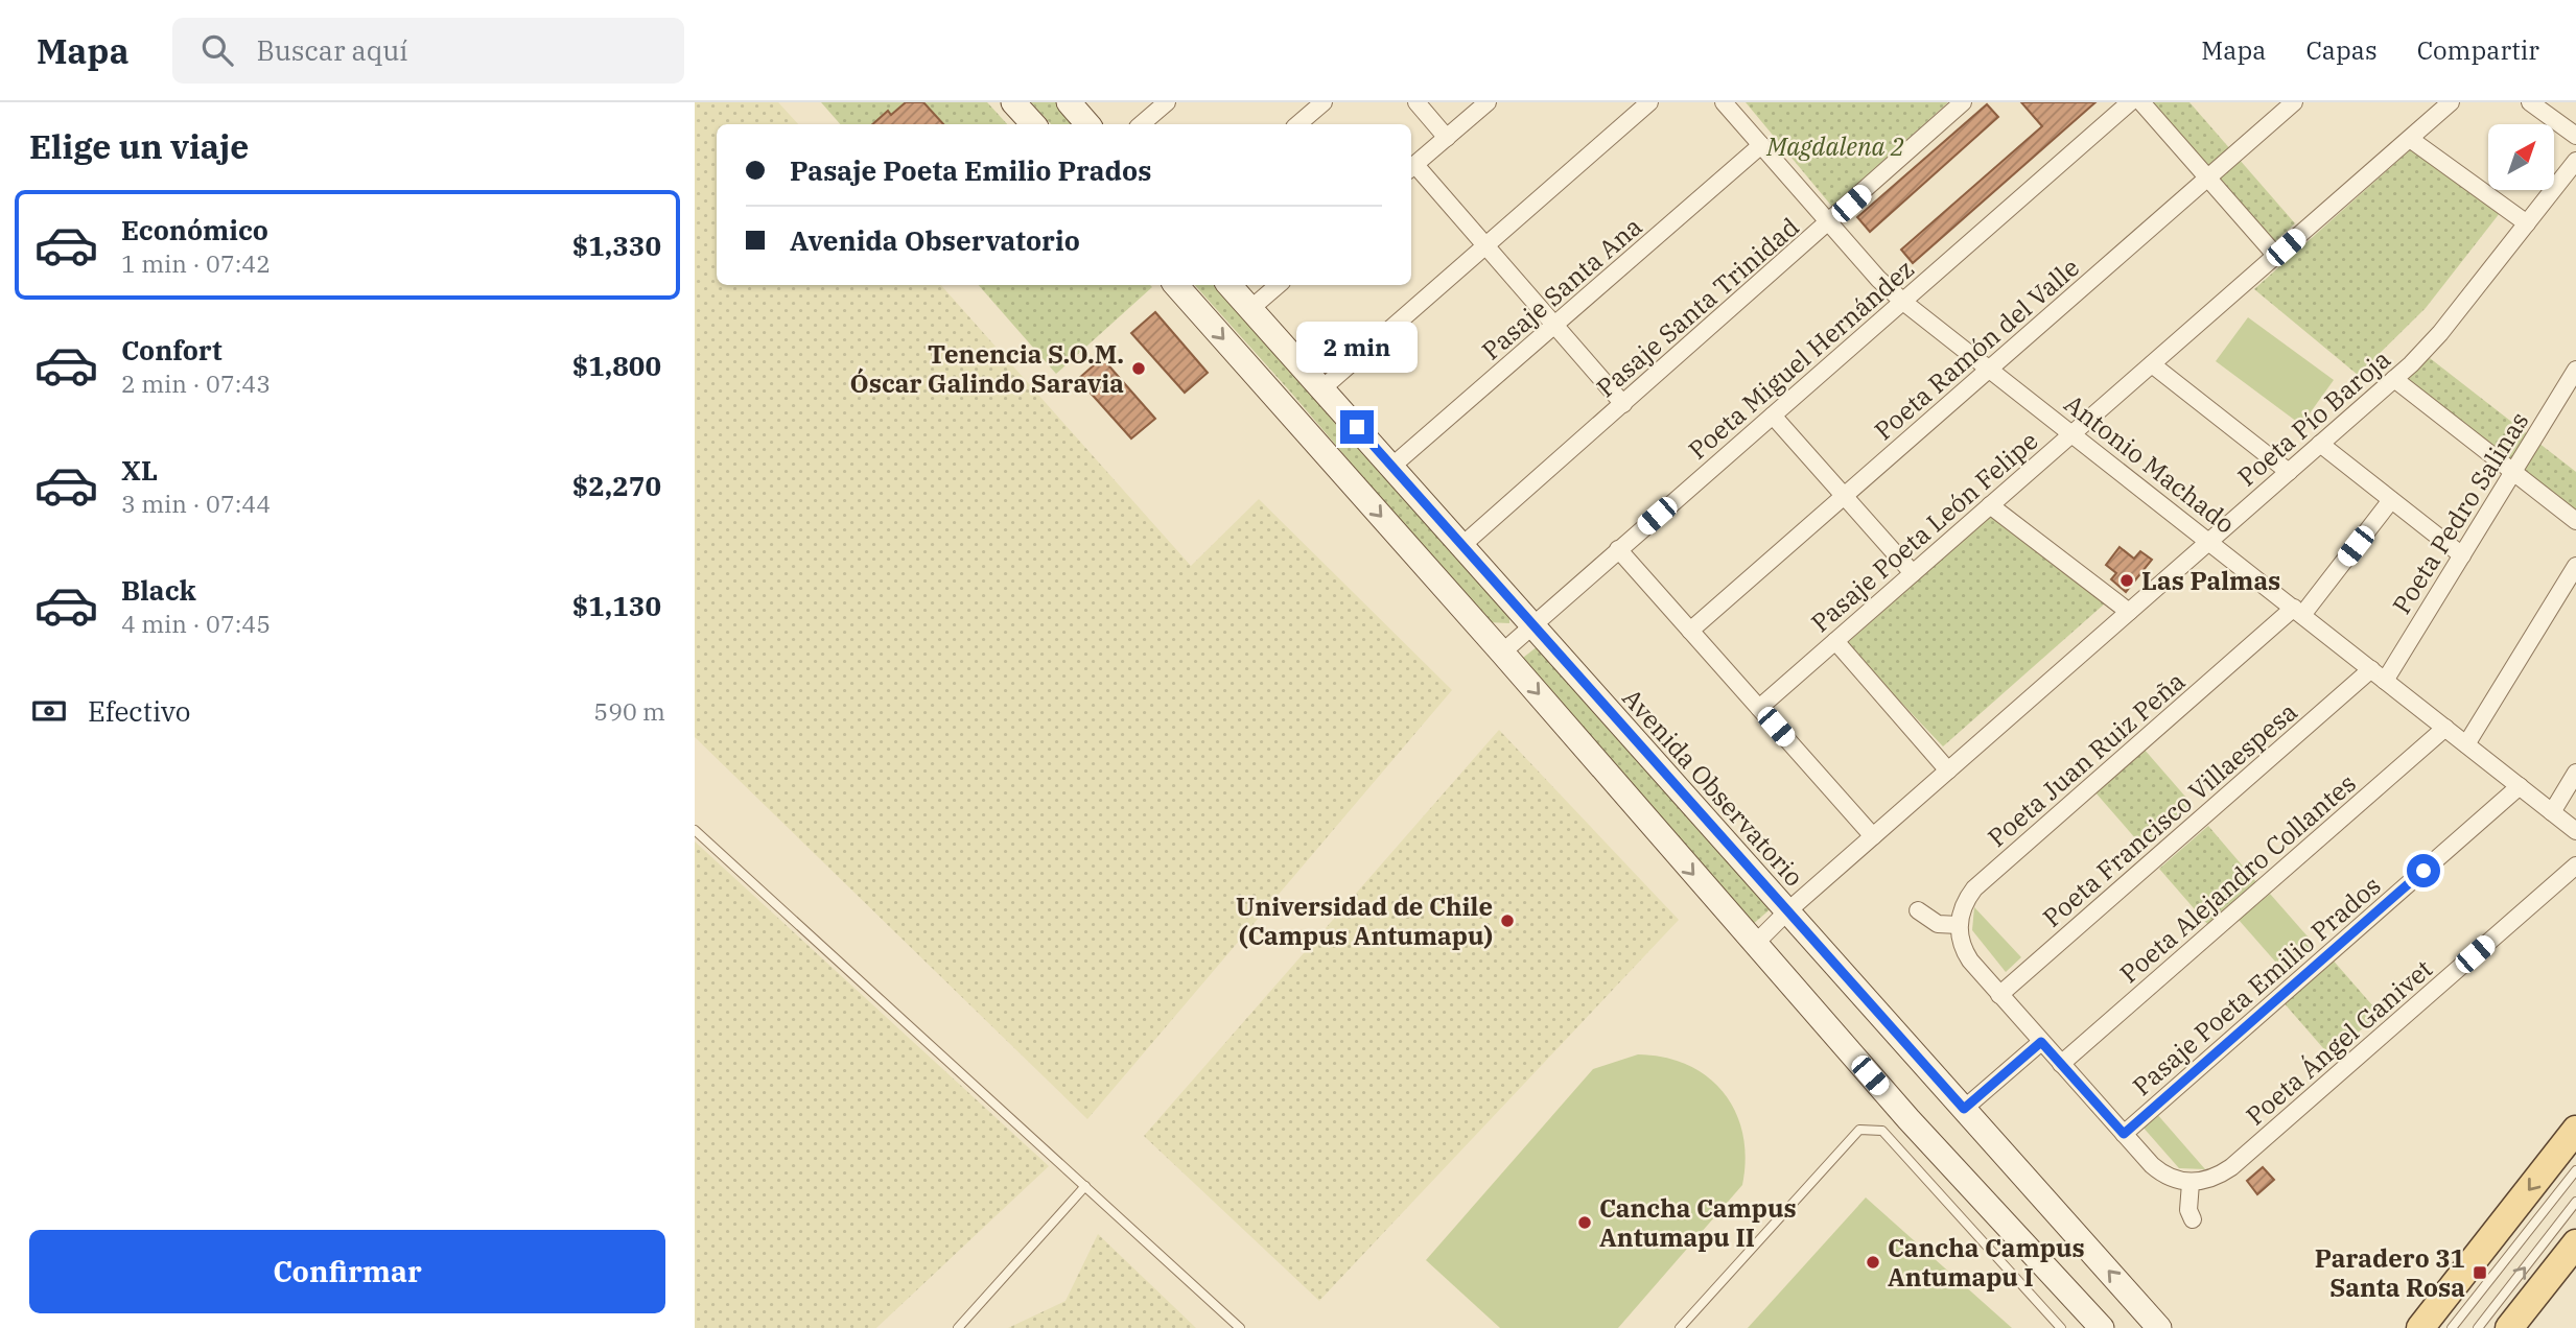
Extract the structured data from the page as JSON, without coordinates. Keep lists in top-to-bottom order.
{
  "streets": {
    "main road": ["Avenida Observatorio"],
    "street": [
      "Pasaje Santa Ana",
      "Pasaje Santa Trinidad",
      "Poeta Ramón del Valle",
      "Poeta Miguel Hernández",
      "Poeta Pío Baroja",
      "Antonio Machado",
      "Poeta Pedro Salinas",
      "Pasaje Poeta León Felipe",
      "Poeta Juan Ruiz Peña",
      "Poeta Francisco Villaespesa",
      "Poeta Alejandro Collantes",
      "Pasaje Poeta Emilio Prados",
      "Poeta Ángel Ganivet"
    ]
  },
  "crossings": [
    ["Pasaje Santa Ana", "Antonio Machado"],
    ["Pasaje Santa Ana", "Avenida Observatorio"],
    ["Pasaje Santa Trinidad", "Antonio Machado"],
    ["Pasaje Santa Trinidad", "Avenida Observatorio"],
    ["Poeta Ramón del Valle", "Antonio Machado"],
    ["Poeta Miguel Hernández", "Antonio Machado"],
    ["Poeta Miguel Hernández", "Avenida Observatorio"],
    ["Poeta Pío Baroja", "Antonio Machado"],
    ["Poeta Pío Baroja", "Avenida Observatorio"],
    ["Antonio Machado", "Poeta Pedro Salinas"],
    ["Antonio Machado", "Pasaje Poeta León Felipe"],
    ["Antonio Machado", "Poeta Juan Ruiz Peña"],
    ["Antonio Machado", "Poeta Francisco Villaespesa"],
    ["Antonio Machado", "Poeta Alejandro Collantes"],
    ["Antonio Machado", "Pasaje Poeta Emilio Prados"]
  ],
  "parks": ["Magdalena 2"],
  "places": {
    "other": [
      "Tenencia S.O.M. Óscar Galindo Saravia",
      "Las Palmas",
      "Universidad de Chile (Campus Antumapu)",
      "Cancha Campus Antumapu II",
      "Cancha Campus Antumapu I"
    ],
    "transit": ["Paradero 31 Santa Rosa"]
  },
  "north": "top right",
  "page": {
    "header": "Mapa",
    "search": "Buscar aquí",
    "nav": ["Mapa", "Capas", "Compartir"],
    "heading": "Elige un viaje",
    "banner": ["Pasaje Poeta Emilio Prados", "Avenida Observatorio"],
    "list": [
      {
        "name": "Económico",
        "note": "1 min · 07:42",
        "value": "$1,330"
      },
      {
        "name": "Confort",
        "note": "2 min · 07:43",
        "value": "$1,800"
      },
      {
        "name": "XL",
        "note": "3 min · 07:44",
        "value": "$2,270"
      },
      {
        "name": "Black",
        "note": "4 min · 07:45",
        "value": "$1,130"
      }
    ],
    "bubble": "2 min",
    "pay": ["Efectivo", "590 m"],
    "buttons": "Confirmar"
  }
}
